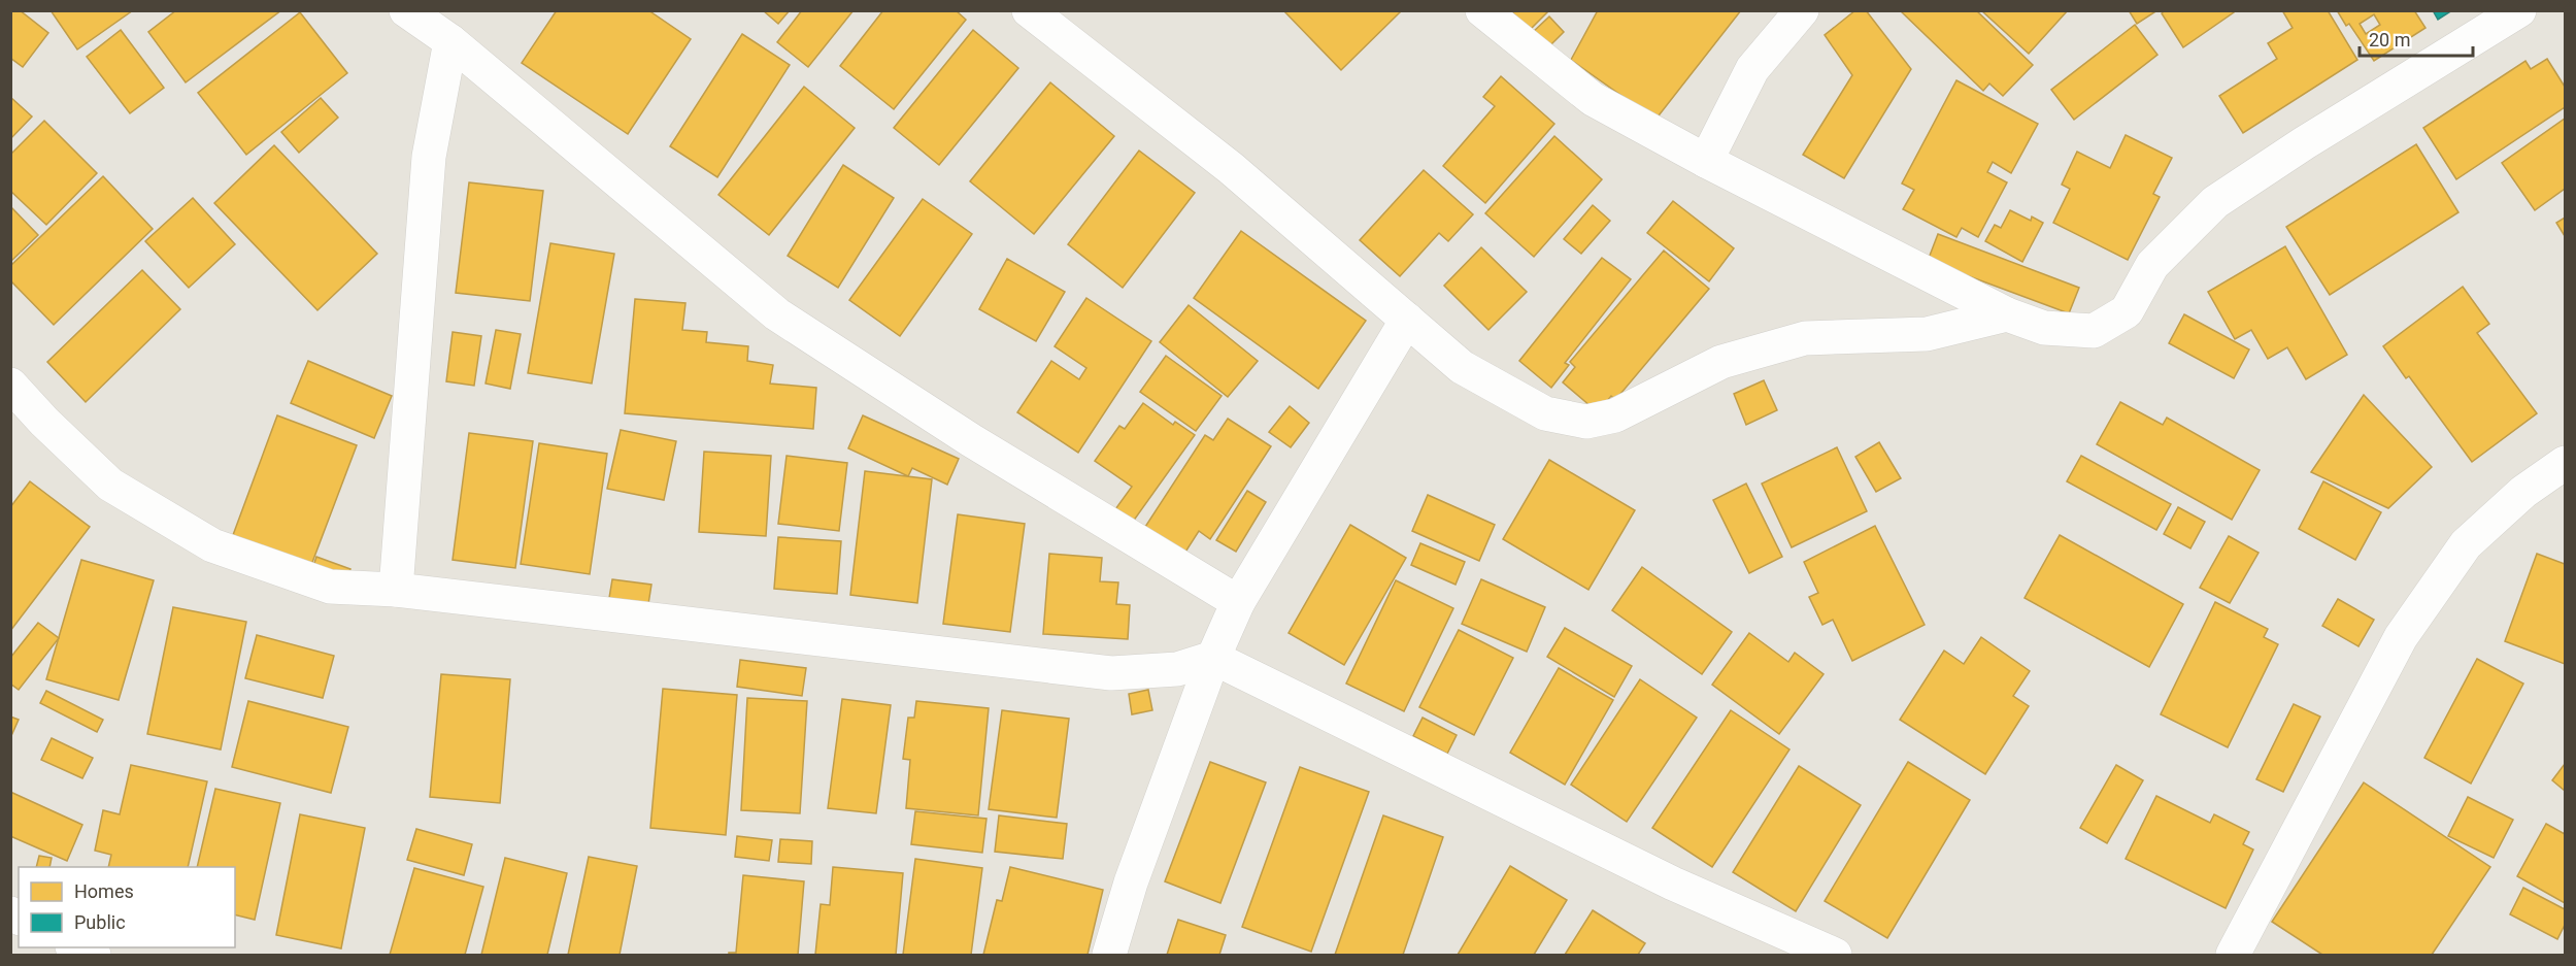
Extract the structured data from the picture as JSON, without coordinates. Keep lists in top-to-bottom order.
{
  "legend": ["Homes", "Public"],
  "scale_bar": "20 m"
}
